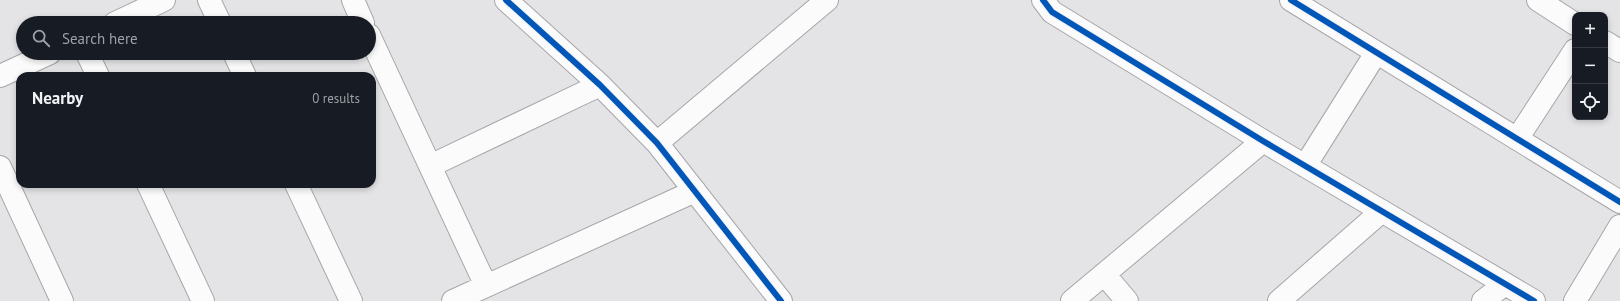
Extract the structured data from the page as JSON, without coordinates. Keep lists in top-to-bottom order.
{
  "page": {
    "map_buttons": ["+", "−"],
    "search": "Search here",
    "heading": ["Nearby", "0 results"]
  }
}
